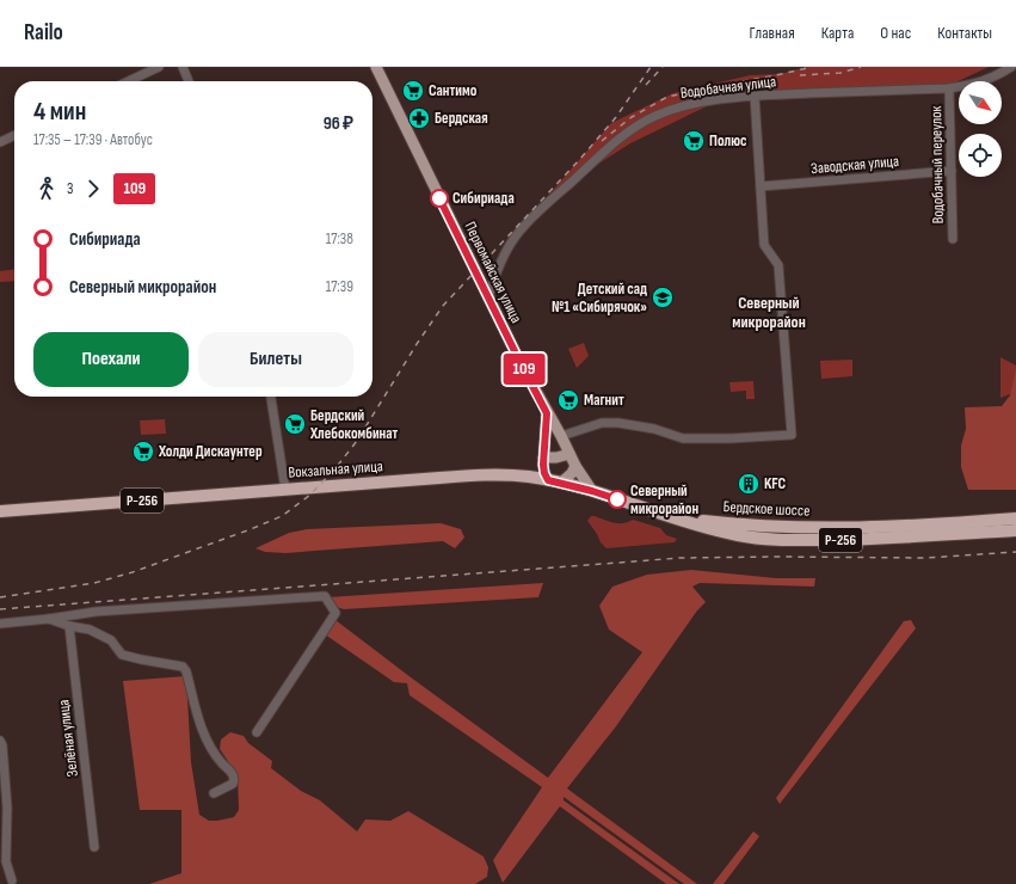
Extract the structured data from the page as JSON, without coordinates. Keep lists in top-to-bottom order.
{
  "streets": {
    "highway": ["Вокзальная улица", "Р-256", "Бердское шоссе"],
    "main road": ["Первомайская улица"],
    "street": [
      "Водобачная улица",
      "Заводская улица",
      "Водобачный переулок",
      "Зелёная улица"
    ]
  },
  "crossings": [
    ["Водобачная улица", "Водобачный переулок"],
    ["Водобачная улица", "Первомайская улица"],
    ["Заводская улица", "Водобачный переулок"],
    ["Первомайская улица", "Вокзальная улица"],
    ["Вокзальная улица", "Бердское шоссе"]
  ],
  "districts": ["Северный микрорайон"],
  "places": {
    "supermarket": [
      "Сантимо",
      "Полюс",
      "Магнит",
      "Бердский Хлебокомбинат",
      "Холди Дискаунтер"
    ],
    "pharmacy": ["Бердская"],
    "other": ["Сибириада", "Северный микрорайон"],
    "school or university": ["Детский сад №1 «Сибирячок»"],
    "building": ["KFC"]
  },
  "lines": ["bus line 109"],
  "north": "bottom right",
  "page": {
    "header": "Railo",
    "nav": [
      "Главная",
      "Карта",
      "О нас",
      "Контакты"
    ],
    "on_map": "109",
    "heading": ["4 мин", "17:35 – 17:39 · Автобус", "96 ₽"],
    "legs": ["3", "109"],
    "list": [
      {
        "name": "Сибириада",
        "value": "17:38"
      },
      {
        "name": "Северный микрорайон",
        "value": "17:39"
      }
    ],
    "buttons": ["Поехали", "Билеты"]
  }
}
